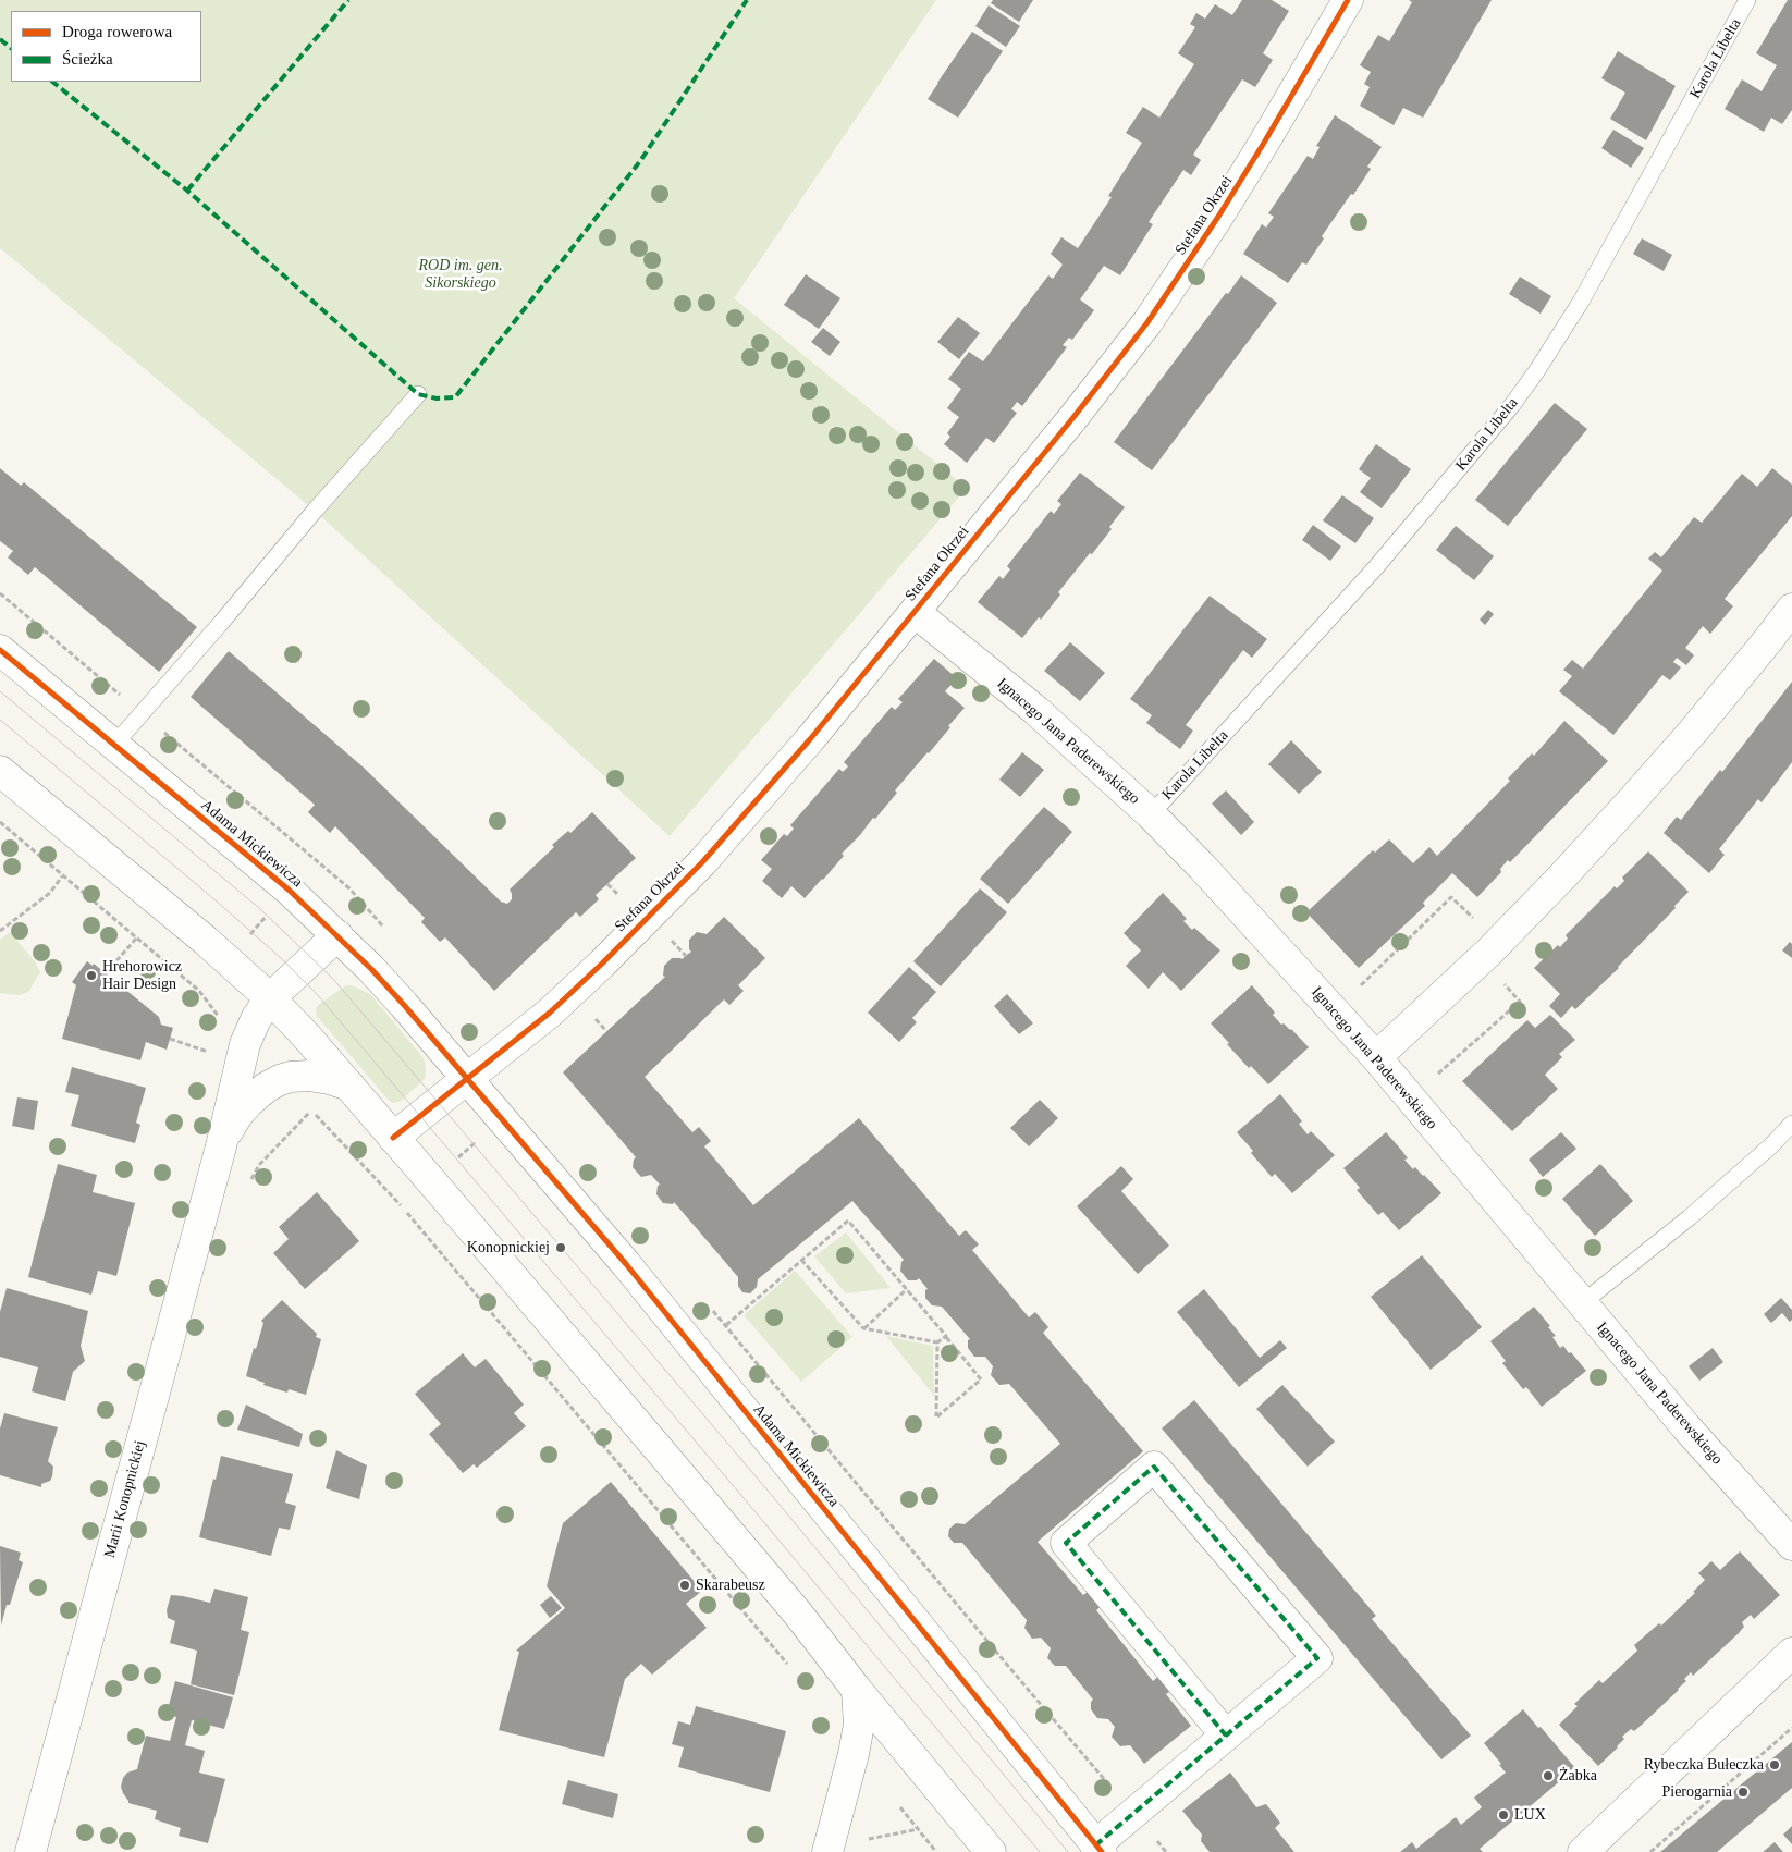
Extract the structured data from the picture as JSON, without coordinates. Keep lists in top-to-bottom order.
{
  "streets": {
    "street": [
      "Stefana Okrzei",
      "Ignacego Jana Paderewskiego",
      "Adama Mickiewicza",
      "Marii Konopnickiej"
    ],
    "lane": ["Karola Libelta"]
  },
  "crossings": [
    ["Karola Libelta", "Ignacego Jana Paderewskiego"],
    ["Stefana Okrzei", "Ignacego Jana Paderewskiego"],
    ["Stefana Okrzei", "Adama Mickiewicza"]
  ],
  "parks": ["ROD im. gen. Sikorskiego"],
  "places": [
    "Hrehorowicz Hair Design",
    "Konopnickiej",
    "Skarabeusz",
    "Rybeczka Bułeczka",
    "Żabka",
    "Pierogarnia",
    "LUX"
  ],
  "legend": ["Droga rowerowa", "Ścieżka"]
}
